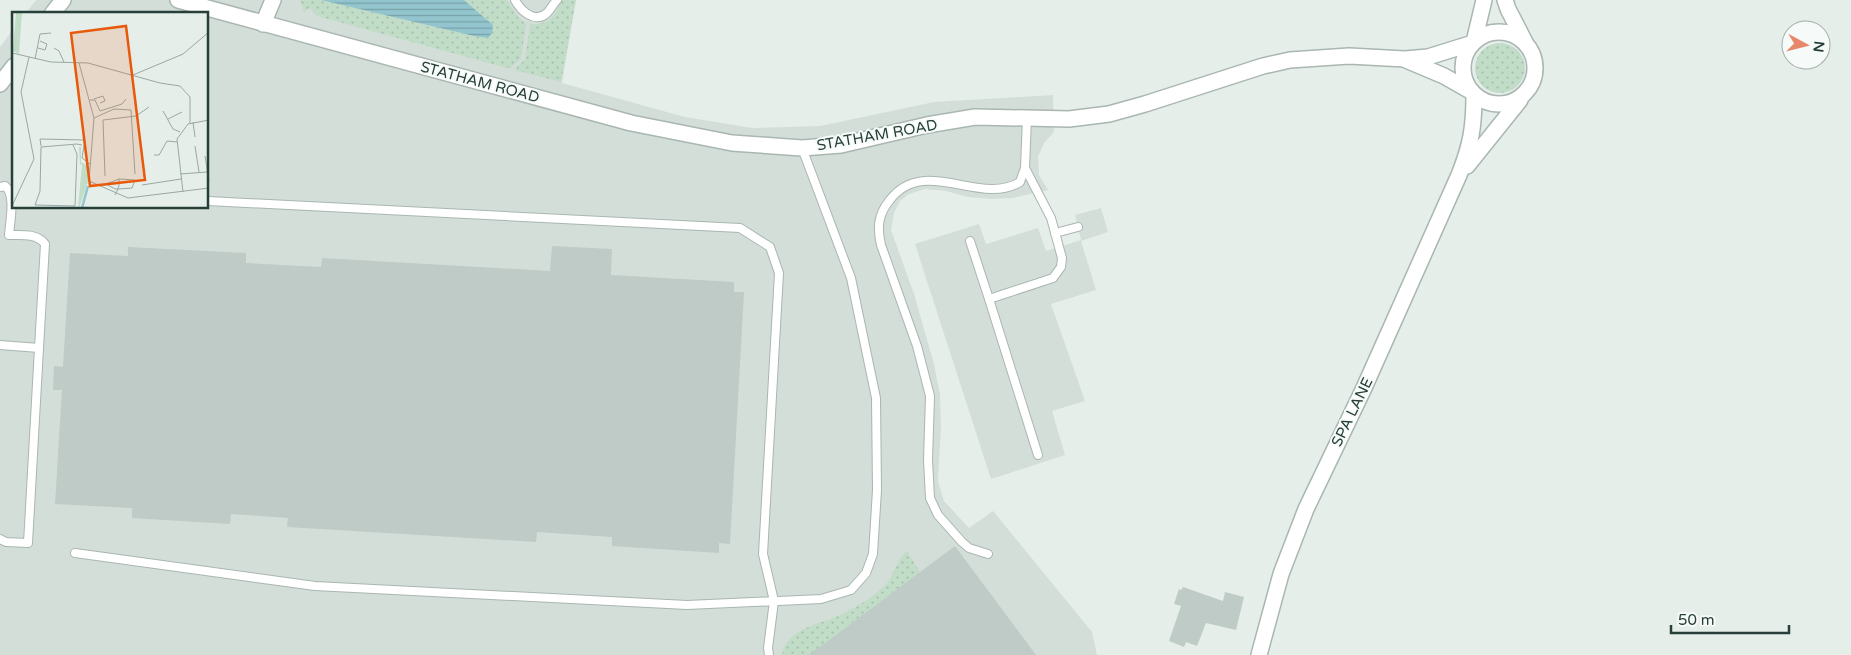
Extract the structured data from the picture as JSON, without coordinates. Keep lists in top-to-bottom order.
{
  "streets": {
    "street": ["STATHAM ROAD", "SPA LANE"]
  },
  "crossings": [
    ["STATHAM ROAD", "SPA LANE"]
  ],
  "scale_bar": "50 m",
  "north": "right"
}
